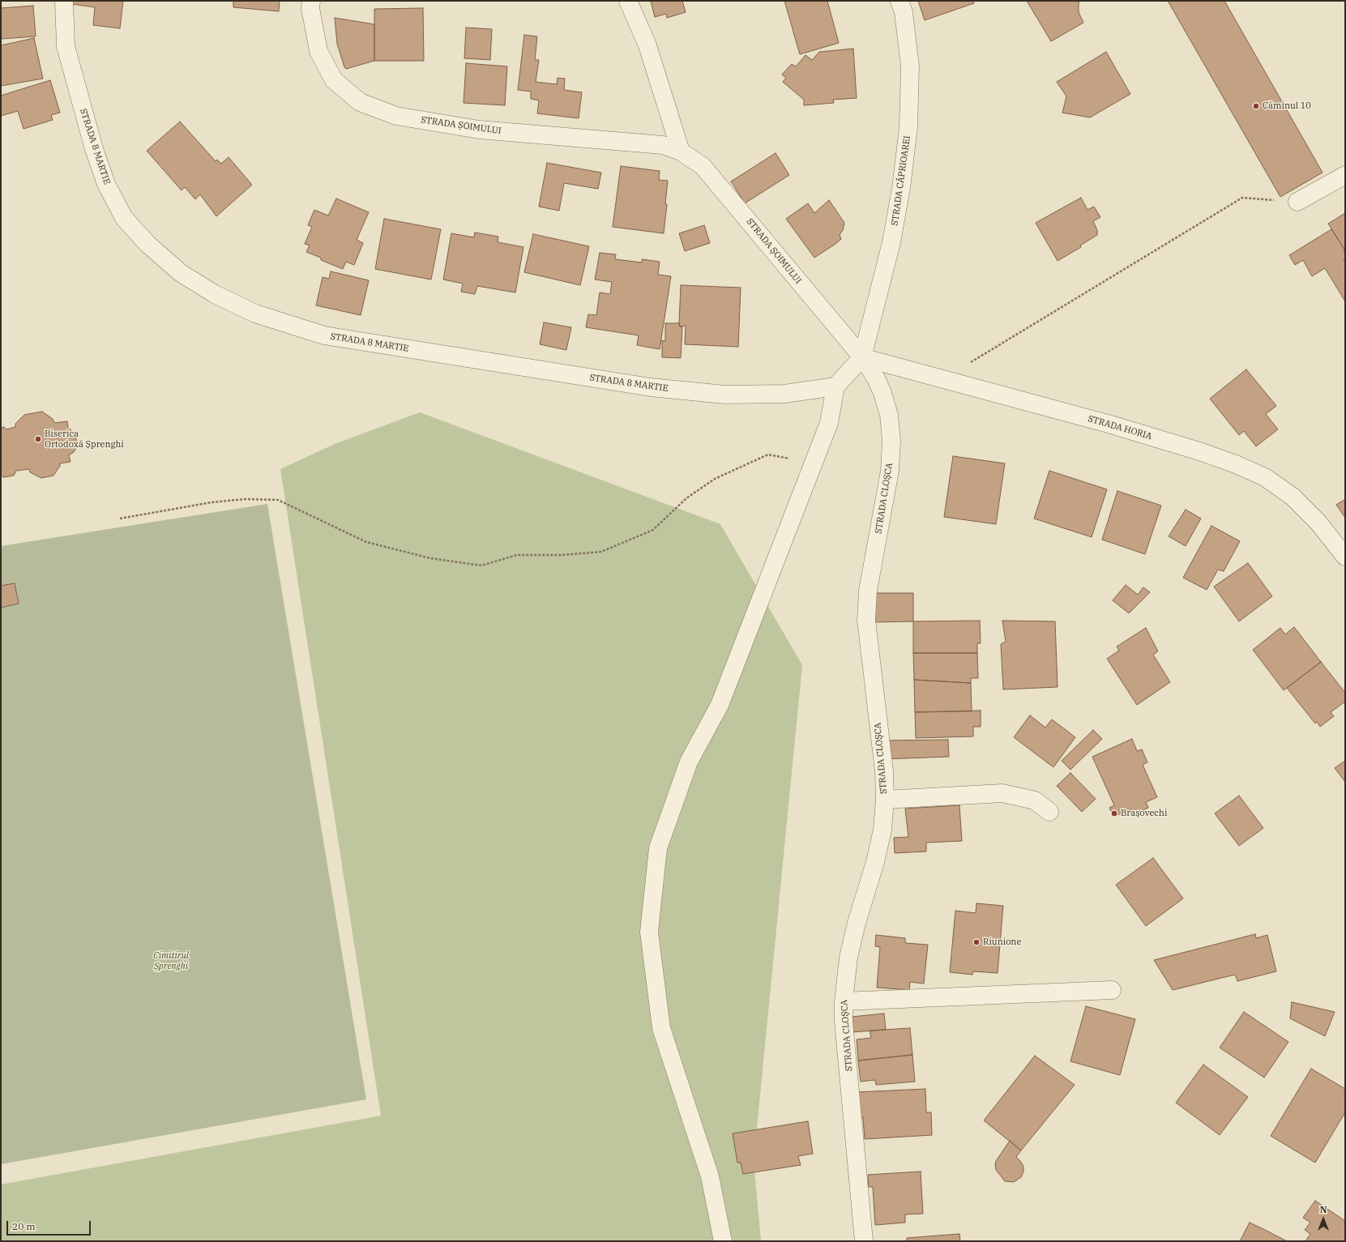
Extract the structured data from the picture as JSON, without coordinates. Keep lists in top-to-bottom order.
{
  "streets": {
    "street": [
      "STRADA ȘOIMULUI",
      "STRADA 8 MARTIE",
      "STRADA CĂPRIOAREI",
      "STRADA HORIA",
      "STRADA CLOȘCA"
    ]
  },
  "crossings": [
    ["STRADA ȘOIMULUI", "STRADA CĂPRIOAREI"],
    ["STRADA ȘOIMULUI", "STRADA HORIA"],
    ["STRADA ȘOIMULUI", "STRADA CLOȘCA"],
    ["STRADA CĂPRIOAREI", "STRADA HORIA"],
    ["STRADA CĂPRIOAREI", "STRADA CLOȘCA"],
    ["STRADA HORIA", "STRADA CLOȘCA"]
  ],
  "parks": ["Cimitirul Șprenghi"],
  "places": [
    "Căminul 10",
    "Biserica Ortodoxă Șprenghi",
    "Brașovechi",
    "Riunione"
  ],
  "scale_bar": "20 m",
  "north": "top"
}
